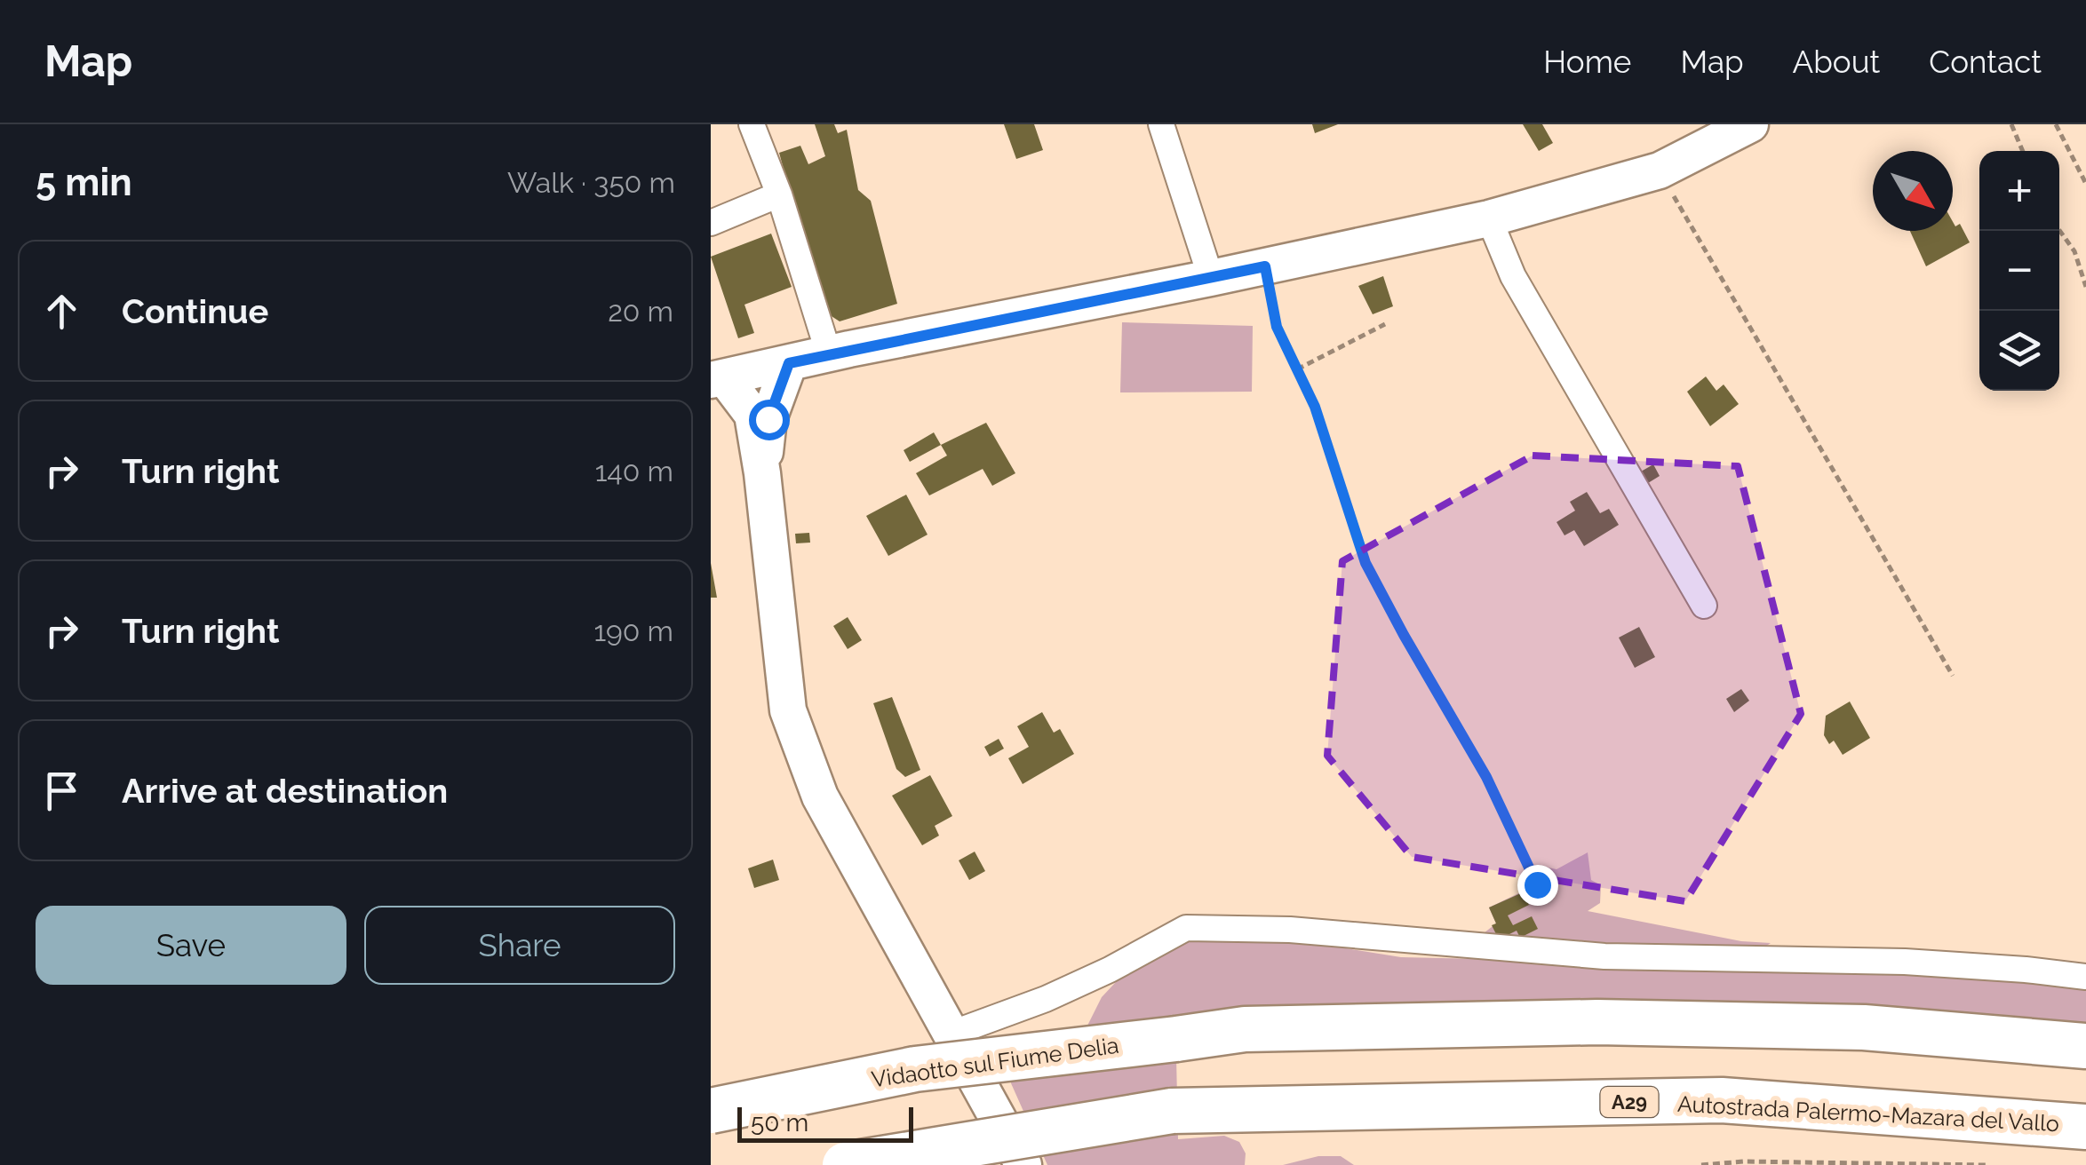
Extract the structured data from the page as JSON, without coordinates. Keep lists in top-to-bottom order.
{
  "streets": {
    "highway": ["Vidaotto sul Fiume Delia", "A29", "Autostrada Palermo-Mazara del Vallo"]
  },
  "scale_bar": "50 m",
  "north": "bottom right",
  "page": {
    "header": "Map",
    "nav": [
      "Home",
      "Map",
      "About",
      "Contact"
    ],
    "heading": ["5 min", "Walk · 350 m"],
    "map_buttons": ["+", "−"],
    "list": [
      ["Continue", "20 m"],
      ["Turn right", "140 m"],
      ["Turn right", "190 m"],
      "Arrive at destination"
    ],
    "buttons": ["Save", "Share"],
    "scale": "50 m"
  }
}
